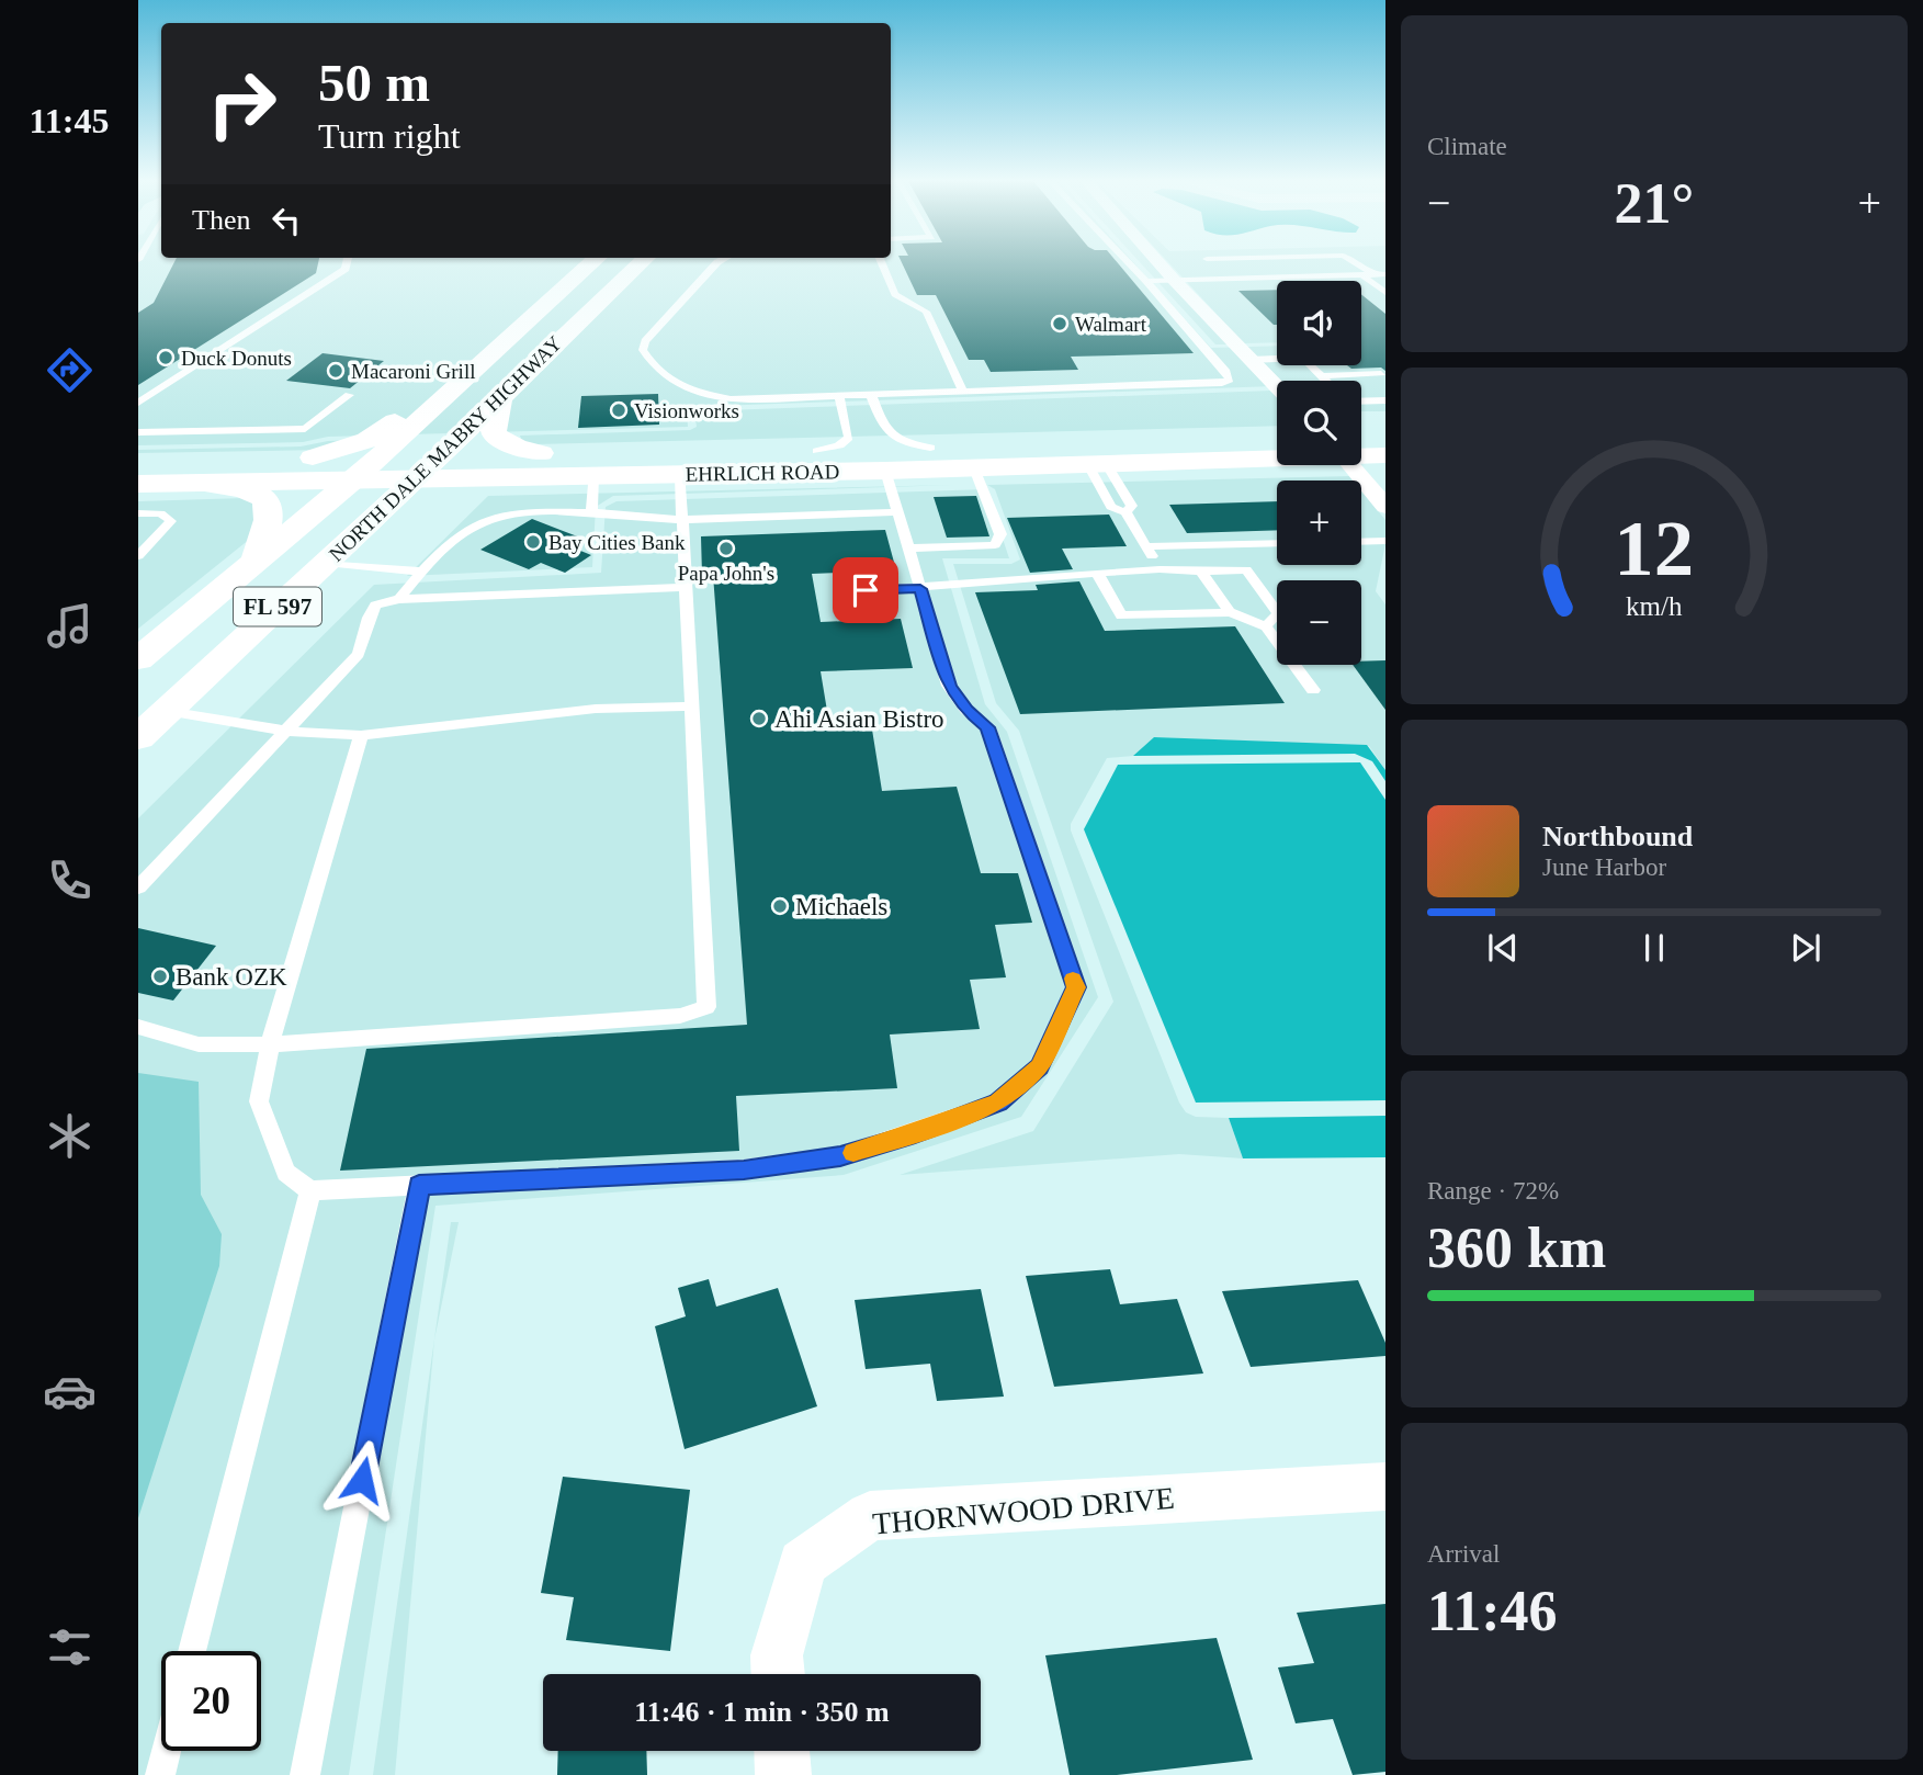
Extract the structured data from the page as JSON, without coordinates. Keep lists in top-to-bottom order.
{
  "streets": {
    "main road": ["NORTH DALE MABRY HIGHWAY", "EHRLICH ROAD", "FL 597"],
    "street": ["THORNWOOD DRIVE"]
  },
  "crossings": [
    ["NORTH DALE MABRY HIGHWAY", "EHRLICH ROAD"]
  ],
  "places": [
    "Walmart",
    "Duck Donuts",
    "Macaroni Grill",
    "Visionworks",
    "Bay Cities Bank",
    "Papa John's",
    "Ahi Asian Bistro",
    "Michaels",
    "Bank OZK"
  ],
  "page": {
    "tabs": "11:45",
    "tile": [
      "Climate",
      ["Range · 72%", "360 km"],
      ["Arrival", "11:46"]
    ],
    "turn": ["50 m", "Turn right"],
    "heat": ["−", "21°", "+"],
    "then": "Then",
    "map_buttons": ["+", "−"],
    "song": ["Northbound", "June Harbor"],
    "limit": "20",
    "trip": "11:46 · 1 min · 350 m",
    "gauge": ["12", "km/h"]
  }
}
